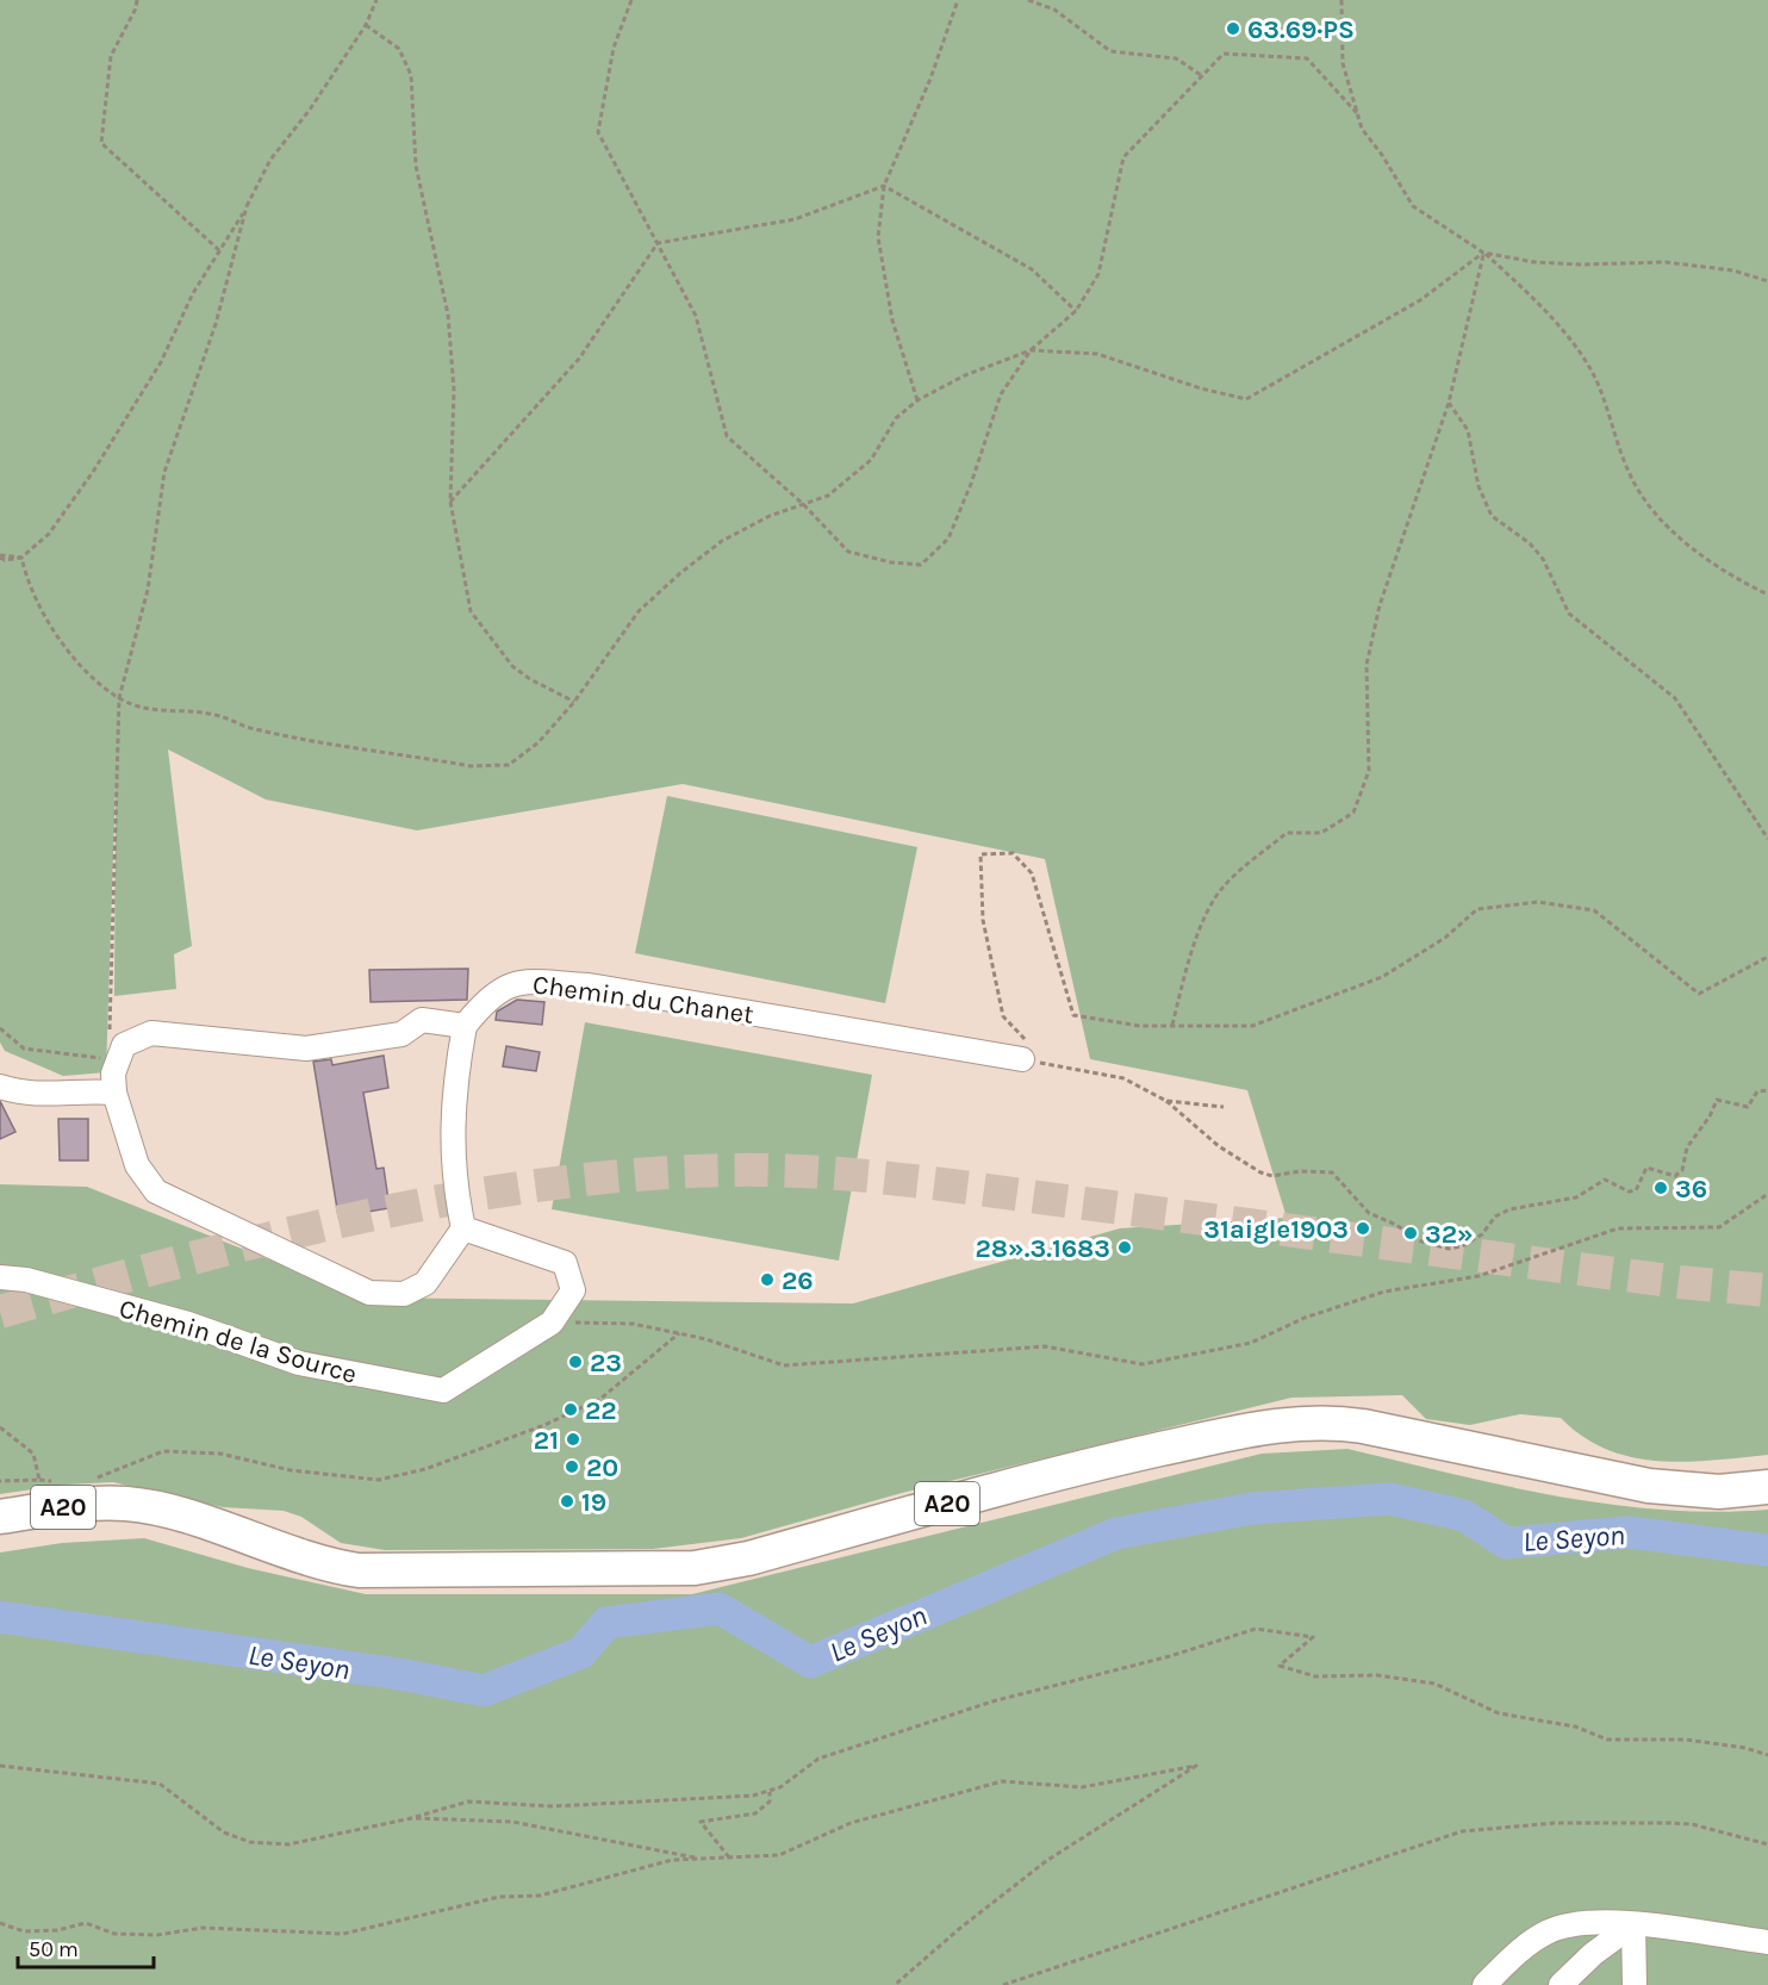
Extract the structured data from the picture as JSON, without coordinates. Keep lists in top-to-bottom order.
{
  "streets": {
    "highway": ["A20"],
    "street": ["Chemin du Chanet", "Chemin de la Source"]
  },
  "water": ["Le Seyon"],
  "places": [
    "63.69·PS",
    "36",
    "31aigle1903",
    "32»",
    "28».3.1683",
    "26",
    "23",
    "22",
    "21",
    "20",
    "19"
  ],
  "scale_bar": "50 m"
}
